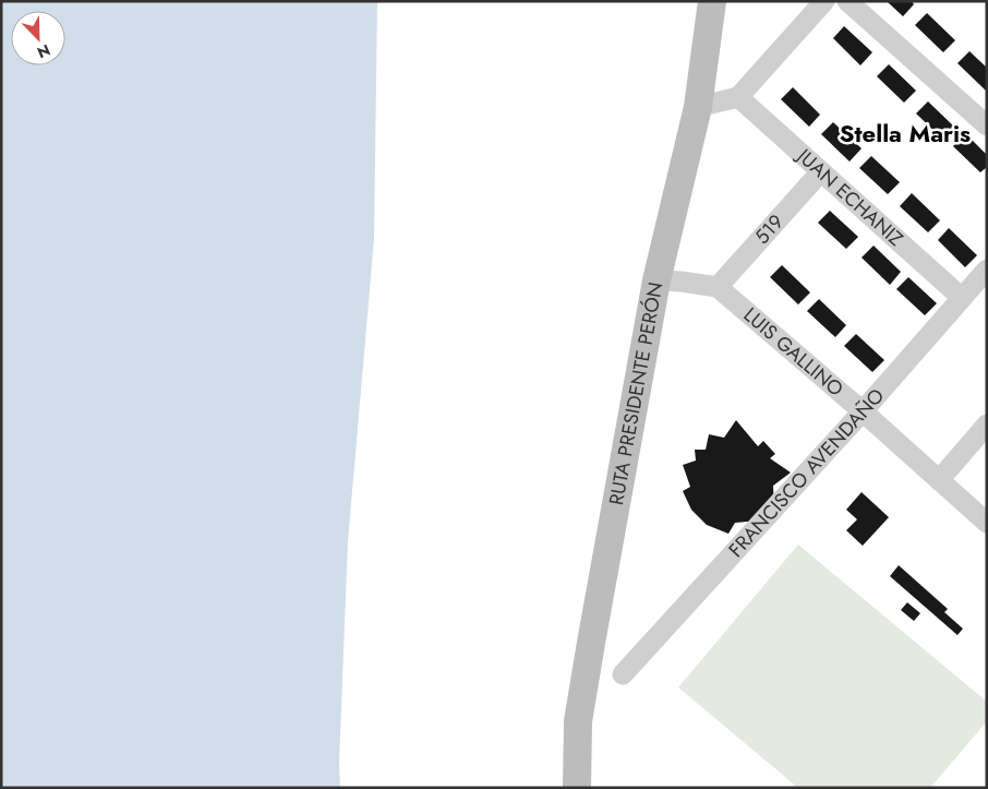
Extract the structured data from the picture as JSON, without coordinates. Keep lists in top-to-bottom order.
{
  "streets": {
    "main road": ["RUTA PRESIDENTE PERÓN"],
    "street": [
      "JUAN ECHANIZ",
      "519",
      "LUIS GALLINO",
      "FRANCISCO AVENDAÑO"
    ]
  },
  "crossings": [
    ["JUAN ECHANIZ", "519"],
    ["JUAN ECHANIZ", "FRANCISCO AVENDAÑO"],
    ["519", "LUIS GALLINO"],
    ["LUIS GALLINO", "FRANCISCO AVENDAÑO"]
  ],
  "districts": ["Stella Maris"],
  "north": "bottom right"
}
